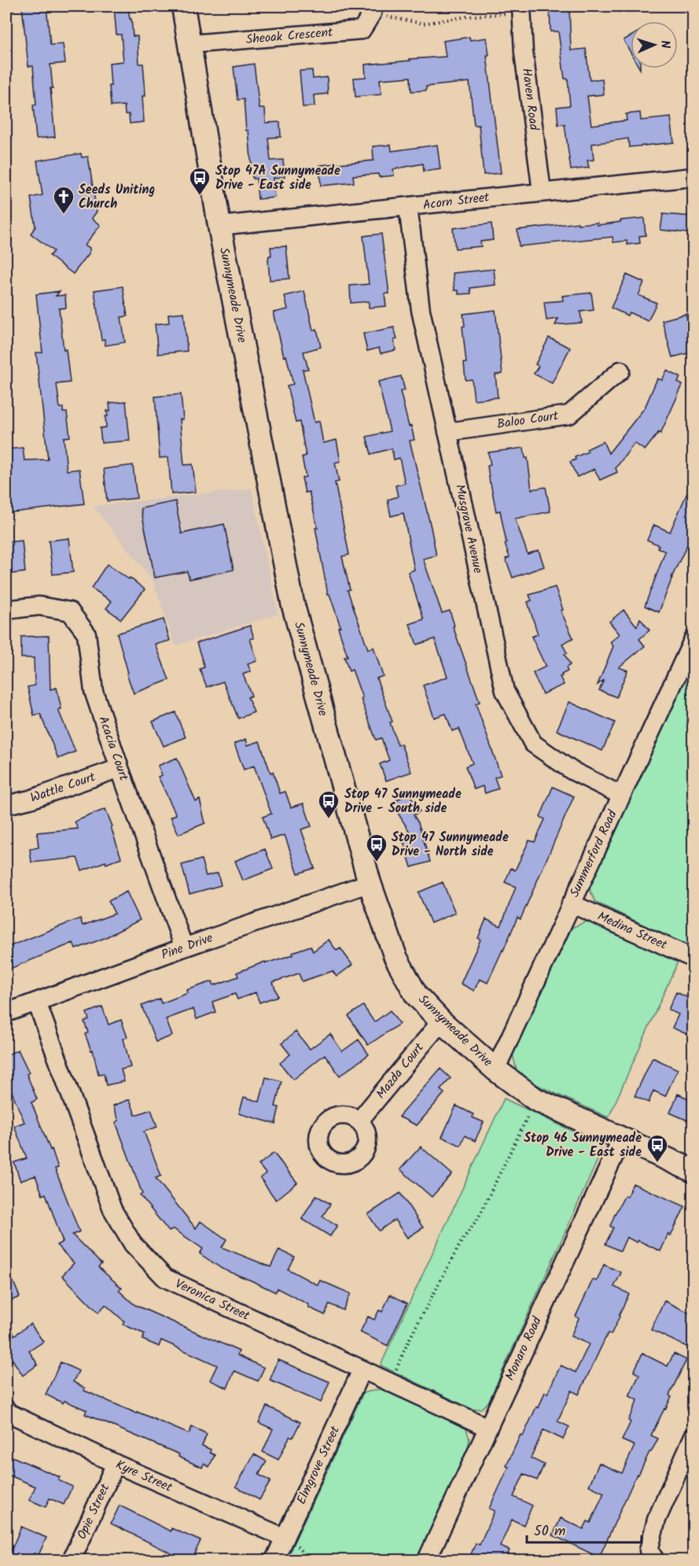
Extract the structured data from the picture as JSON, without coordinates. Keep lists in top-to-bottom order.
{
  "streets": {
    "street": [
      "Sheoak Crescent",
      "Haven Road",
      "Acorn Street",
      "Sunnymeade Drive",
      "Baloo Court",
      "Musgrave Avenue",
      "Acacia Court",
      "Wattle Court",
      "Summerford Road",
      "Medina Street",
      "Pine Drive",
      "Mazda Court",
      "Veronica Street",
      "Monaro Road",
      "Elmgrove Street",
      "Kyre Street",
      "Opie Street"
    ]
  },
  "crossings": [
    ["Sheoak Crescent", "Sunnymeade Drive"],
    ["Haven Road", "Acorn Street"],
    ["Acorn Street", "Sunnymeade Drive"],
    ["Acorn Street", "Musgrave Avenue"],
    ["Sunnymeade Drive", "Summerford Road"],
    ["Sunnymeade Drive", "Pine Drive"],
    ["Sunnymeade Drive", "Mazda Court"],
    ["Sunnymeade Drive", "Monaro Road"],
    ["Baloo Court", "Musgrave Avenue"],
    ["Musgrave Avenue", "Summerford Road"],
    ["Acacia Court", "Wattle Court"],
    ["Acacia Court", "Pine Drive"],
    ["Summerford Road", "Medina Street"],
    ["Pine Drive", "Veronica Street"],
    ["Veronica Street", "Monaro Road"],
    ["Veronica Street", "Elmgrove Street"],
    ["Elmgrove Street", "Kyre Street"],
    ["Kyre Street", "Opie Street"]
  ],
  "places": {
    "bus stop": [
      "Stop 47A Sunnymeade Drive - East side",
      "Stop 47 Sunnymeade Drive - South side",
      "Stop 47 Sunnymeade Drive - North side",
      "Stop 46 Sunnymeade Drive - East side"
    ],
    "church": ["Seeds Uniting Church"]
  },
  "scale_bar": "50 m",
  "north": "right"
}
